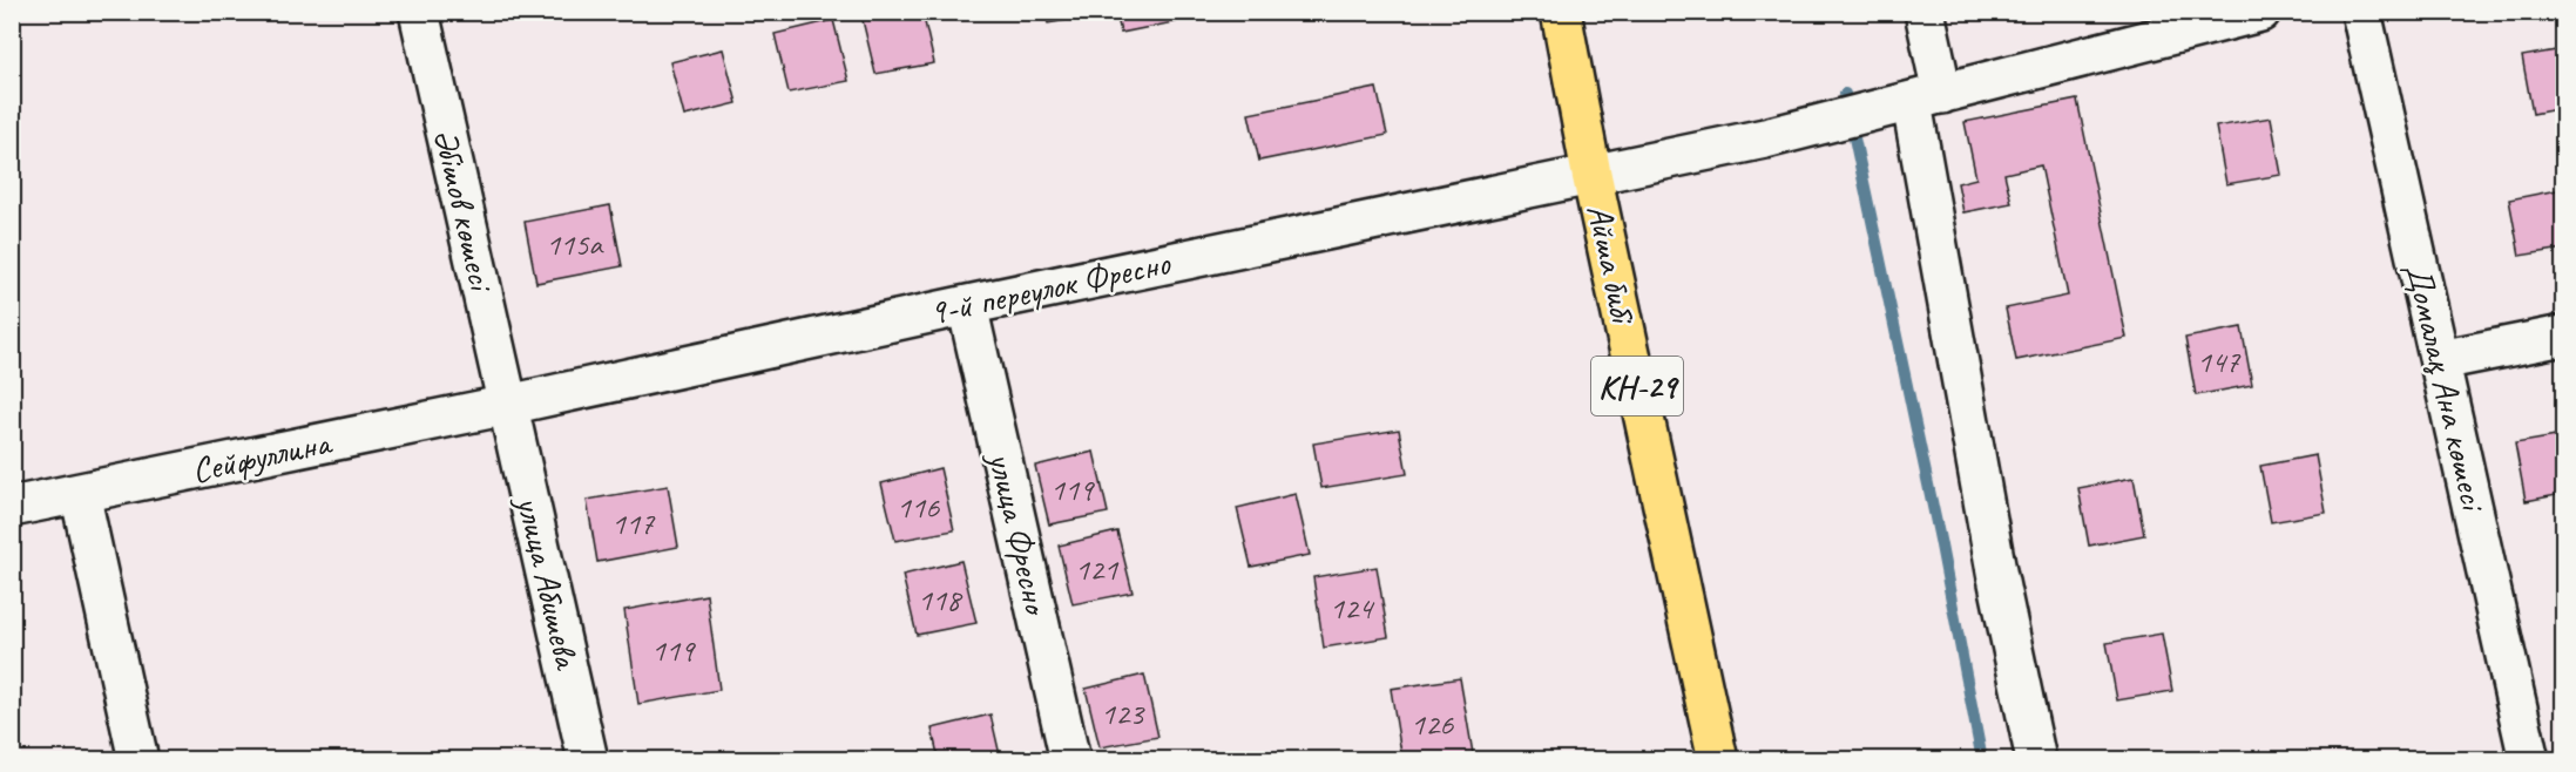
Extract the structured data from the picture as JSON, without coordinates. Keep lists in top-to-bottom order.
{
  "streets": {
    "main road": ["Айша бибі", "КН-29"],
    "street": [
      "Әбішов көшесі",
      "9-й переулок Фресно",
      "Домалақ Ана көшесі",
      "Сейфуллина",
      "улица Фресно",
      "улица Абишева"
    ]
  },
  "crossings": [
    ["Әбішов көшесі", "9-й переулок Фресно"],
    ["Әбішов көшесі", "Сейфуллина"],
    ["Әбішов көшесі", "улица Абишева"],
    ["Айша бибі", "9-й переулок Фресно"],
    ["9-й переулок Фресно", "Сейфуллина"],
    ["9-й переулок Фресно", "улица Фресно"],
    ["9-й переулок Фресно", "улица Абишева"],
    ["Сейфуллина", "улица Абишева"]
  ],
  "house_numbers": [
    "115а",
    "147",
    "119",
    "116",
    "117",
    "121",
    "118",
    "124",
    "119",
    "123",
    "126"
  ]
}
